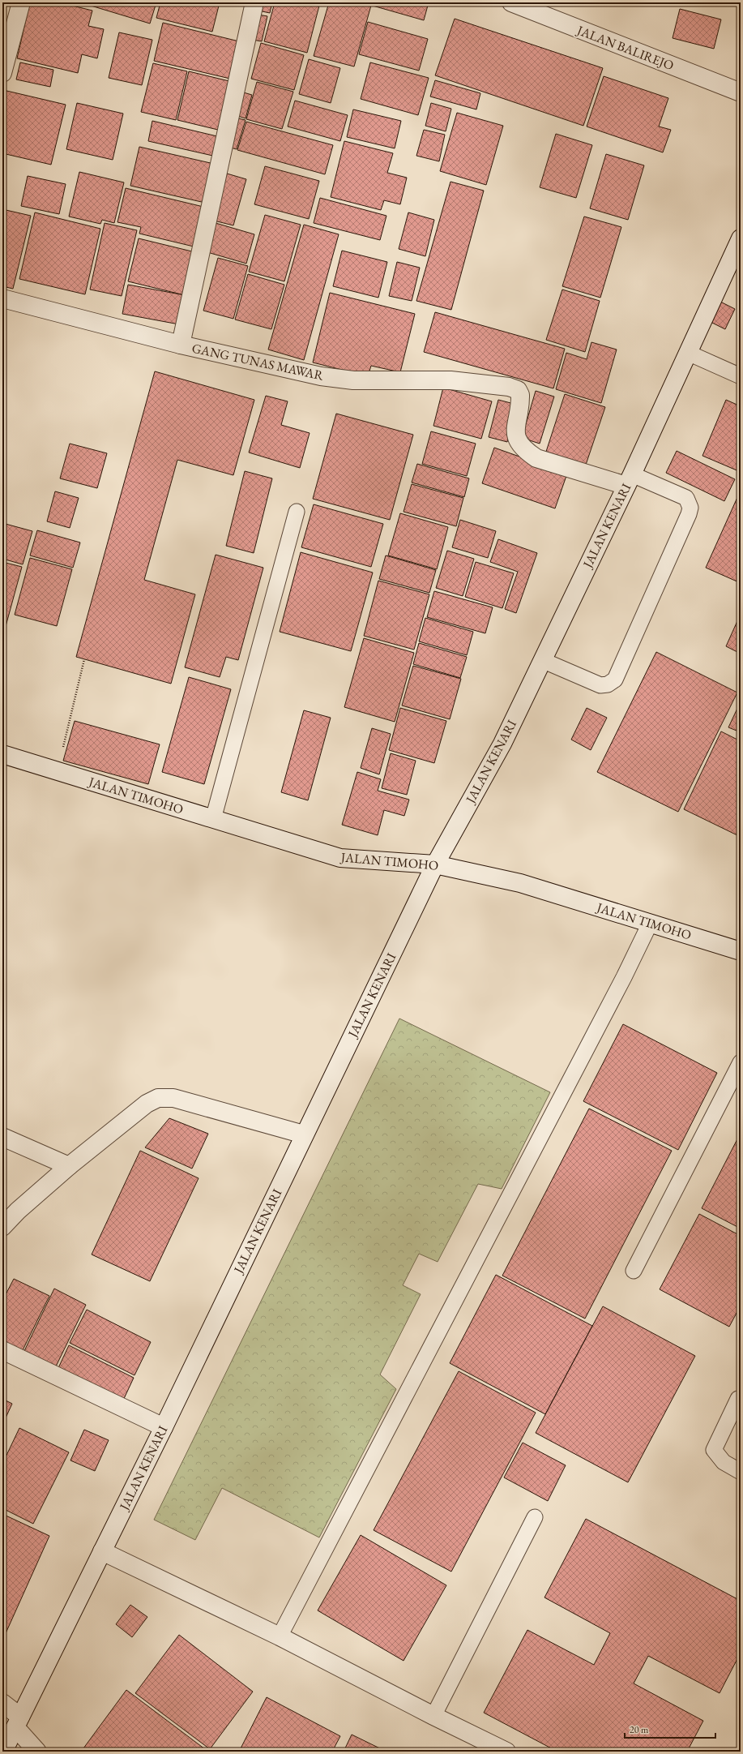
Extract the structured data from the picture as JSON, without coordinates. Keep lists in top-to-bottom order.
{
  "streets": {
    "street": [
      "JALAN BALIREJO",
      "GANG TUNAS MAWAR",
      "JALAN KENARI",
      "JALAN TIMOHO"
    ]
  },
  "crossings": [
    ["GANG TUNAS MAWAR", "JALAN KENARI"],
    ["JALAN KENARI", "JALAN TIMOHO"]
  ],
  "scale_bar": "20 m"
}
